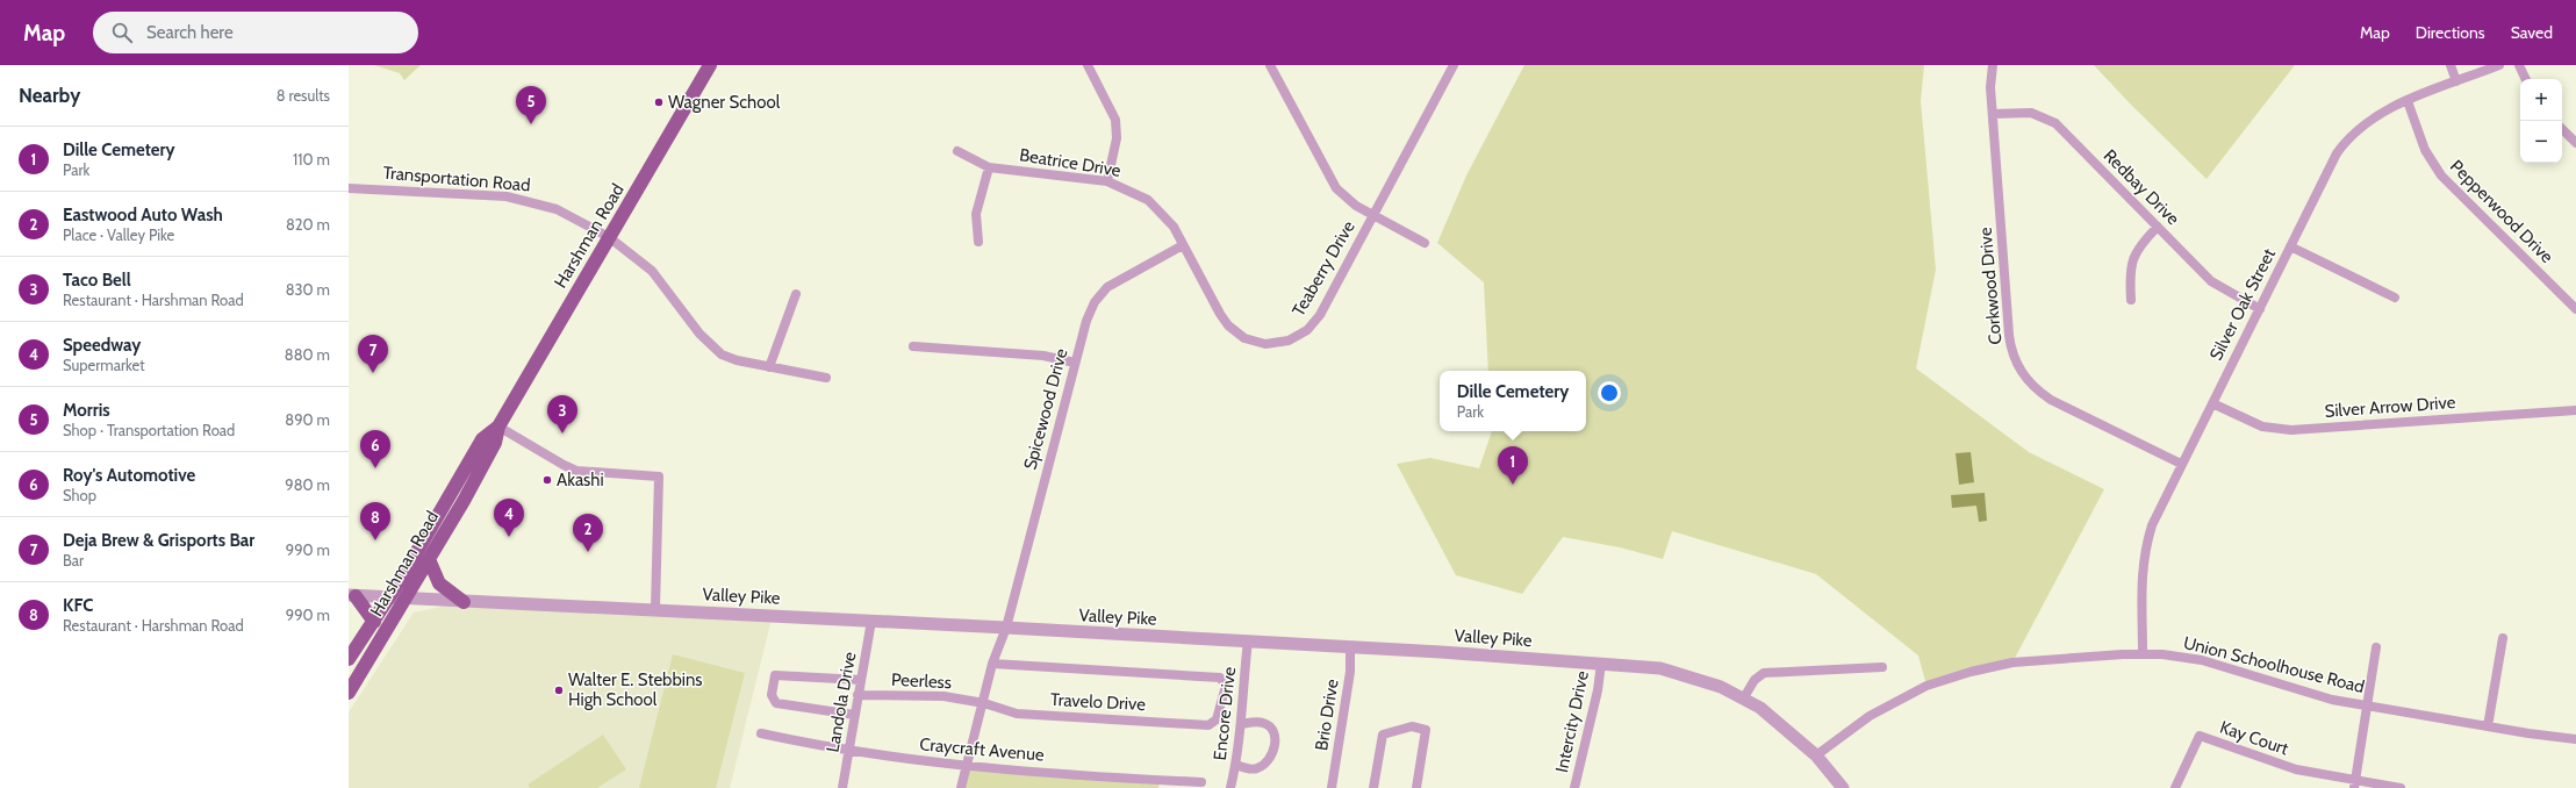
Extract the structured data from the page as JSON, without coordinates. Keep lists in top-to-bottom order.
{
  "streets": {
    "main road": ["Harshman Road"],
    "street": [
      "Beatrice Drive",
      "Transportation Road",
      "Redbay Drive",
      "Pepperwood Drive",
      "Teaberry Drive",
      "Corkwood Drive",
      "Silver Oak Street",
      "Silver Arrow Drive",
      "Spicewood Drive",
      "Valley Pike",
      "Union Schoolhouse Road",
      "Peerless",
      "Landola Drive",
      "Travelo Drive",
      "Encore Drive",
      "Brio Drive",
      "Intercity Drive",
      "Kay Court",
      "Craycraft Avenue"
    ]
  },
  "crossings": [
    ["Beatrice Drive", "Teaberry Drive"],
    ["Beatrice Drive", "Spicewood Drive"],
    ["Transportation Road", "Harshman Road"],
    ["Redbay Drive", "Corkwood Drive"],
    ["Redbay Drive", "Silver Oak Street"],
    ["Pepperwood Drive", "Silver Oak Street"],
    ["Harshman Road", "Valley Pike"],
    ["Teaberry Drive", "Spicewood Drive"],
    ["Corkwood Drive", "Silver Oak Street"],
    ["Silver Oak Street", "Silver Arrow Drive"],
    ["Silver Oak Street", "Union Schoolhouse Road"],
    ["Spicewood Drive", "Valley Pike"],
    ["Spicewood Drive", "Peerless"],
    ["Spicewood Drive", "Travelo Drive"],
    ["Spicewood Drive", "Craycraft Avenue"],
    ["Valley Pike", "Union Schoolhouse Road"],
    ["Valley Pike", "Landola Drive"],
    ["Valley Pike", "Encore Drive"],
    ["Valley Pike", "Brio Drive"],
    ["Valley Pike", "Intercity Drive"],
    ["Peerless", "Landola Drive"],
    ["Peerless", "Travelo Drive"],
    ["Landola Drive", "Craycraft Avenue"]
  ],
  "places": ["Wagner School", "Akashi", "Walter E. Stebbins High School"],
  "page": {
    "header": "Map",
    "search": "Search here",
    "nav": ["Map", "Directions", "Saved"],
    "heading": ["Nearby", "8 results"],
    "map_buttons": ["+", "−"],
    "pins": [
      "5",
      "7",
      "3",
      "6",
      "1",
      "4",
      "8",
      "2"
    ],
    "list": [
      {
        "mark": "1",
        "name": "Dille Cemetery",
        "note": "Park",
        "value": "110 m"
      },
      {
        "mark": "2",
        "name": "Eastwood Auto Wash",
        "note": "Place · Valley Pike",
        "value": "820 m"
      },
      {
        "mark": "3",
        "name": "Taco Bell",
        "note": "Restaurant · Harshman Road",
        "value": "830 m"
      },
      {
        "mark": "4",
        "name": "Speedway",
        "note": "Supermarket",
        "value": "880 m"
      },
      {
        "mark": "5",
        "name": "Morris",
        "note": "Shop · Transportation Road",
        "value": "890 m"
      },
      {
        "mark": "6",
        "name": "Roy's Automotive",
        "note": "Shop",
        "value": "980 m"
      },
      {
        "mark": "7",
        "name": "Deja Brew & Grisports Bar",
        "note": "Bar",
        "value": "990 m"
      },
      {
        "mark": "8",
        "name": "KFC",
        "note": "Restaurant · Harshman Road",
        "value": "990 m"
      }
    ],
    "popup": ["Dille Cemetery", "Park"]
  }
}
